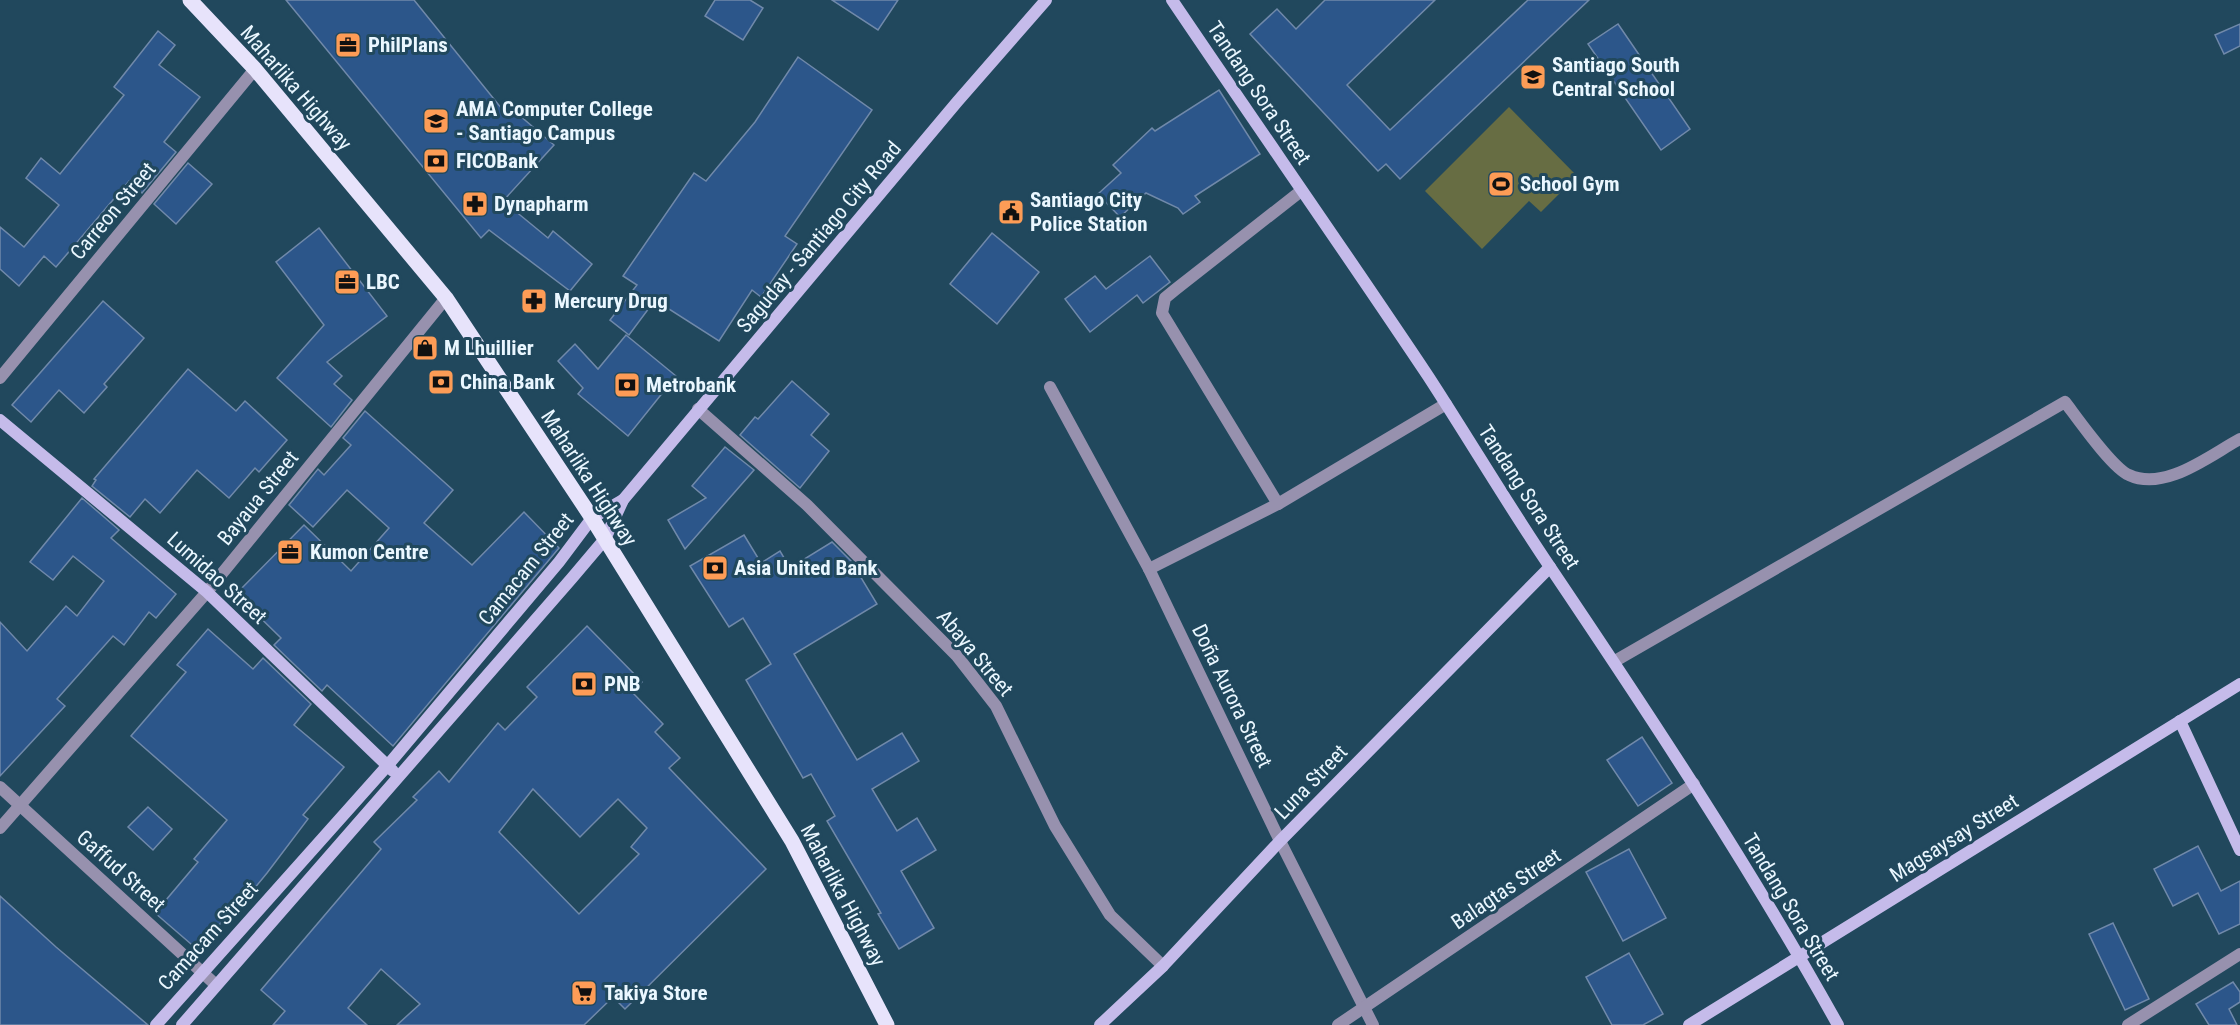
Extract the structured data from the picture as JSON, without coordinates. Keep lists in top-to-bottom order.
{
  "streets": {
    "main road": ["Maharlika Highway"],
    "street": [
      "Tandang Sora Street",
      "Carreon Street",
      "Saguday - Santiago City Road",
      "Bayaua Street",
      "Camacam Street",
      "Lumidao Street",
      "Abaya Street",
      "Doña Aurora Street",
      "Luna Street",
      "Magsaysay Street",
      "Gaffud Street",
      "Balagtas Street"
    ]
  },
  "crossings": [
    ["Maharlika Highway", "Carreon Street"],
    ["Maharlika Highway", "Bayaua Street"],
    ["Maharlika Highway", "Camacam Street"],
    ["Tandang Sora Street", "Luna Street"],
    ["Tandang Sora Street", "Magsaysay Street"],
    ["Tandang Sora Street", "Balagtas Street"],
    ["Saguday - Santiago City Road", "Camacam Street"],
    ["Saguday - Santiago City Road", "Abaya Street"],
    ["Bayaua Street", "Lumidao Street"],
    ["Bayaua Street", "Gaffud Street"],
    ["Camacam Street", "Lumidao Street"],
    ["Camacam Street", "Gaffud Street"],
    ["Abaya Street", "Luna Street"],
    ["Doña Aurora Street", "Luna Street"],
    ["Doña Aurora Street", "Balagtas Street"]
  ],
  "places": {
    "office": ["PhilPlans", "LBC", "Kumon Centre"],
    "school or university": ["Santiago South Central School", "AMA Computer College - Santiago Campus"],
    "bank": [
      "FICOBank",
      "China Bank",
      "Metrobank",
      "Asia United Bank",
      "PNB"
    ],
    "sports": ["School Gym"],
    "pharmacy": ["Dynapharm", "Mercury Drug"],
    "public building": ["Santiago City Police Station"],
    "shop": ["M Lhuillier"],
    "supermarket": ["Takiya Store"]
  }
}
